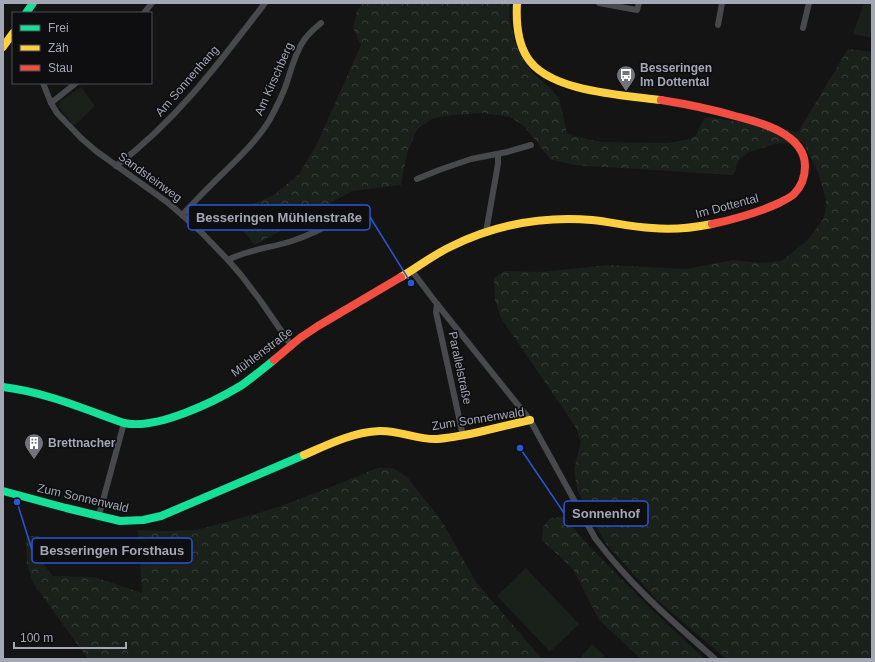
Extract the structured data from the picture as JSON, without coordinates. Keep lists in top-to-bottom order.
{
  "streets": {
    "street": [
      "Am Kirschberg",
      "Am Sonnenhang",
      "Sandsteinweg",
      "Im Dottental",
      "Mühlenstraße",
      "Parallelstraße",
      "Zum Sonnenwald"
    ]
  },
  "crossings": [
    ["Am Kirschberg", "Sandsteinweg"],
    ["Am Sonnenhang", "Sandsteinweg"],
    ["Sandsteinweg", "Mühlenstraße"],
    ["Im Dottental", "Mühlenstraße"],
    ["Parallelstraße", "Zum Sonnenwald"]
  ],
  "places": {
    "bus stop": ["Besseringen Im Dottental"],
    "other": ["Besseringen Mühlenstraße", "Sonnenhof", "Besseringen Forsthaus"],
    "building": ["Brettnacher"]
  },
  "legend": ["Frei", "Zäh", "Stau"],
  "scale_bar": "100 m"
}
